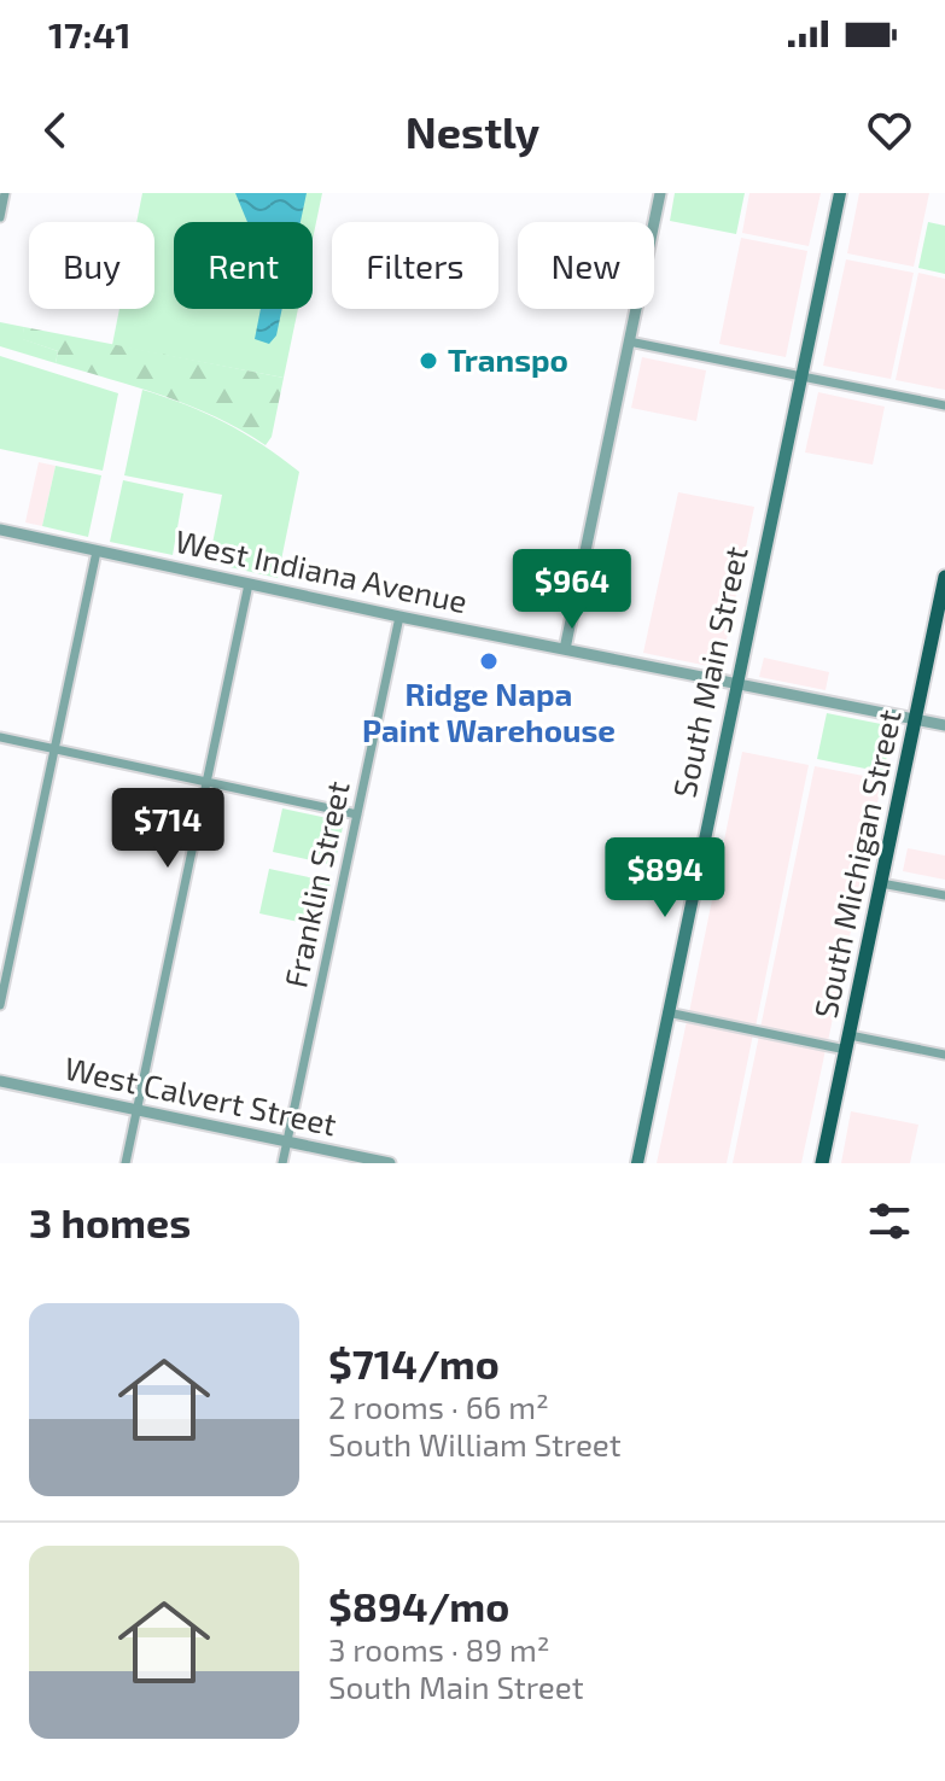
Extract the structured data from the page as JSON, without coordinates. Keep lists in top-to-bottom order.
{
  "streets": {
    "main road": ["South Main Street", "South Michigan Street"],
    "street": ["West Indiana Avenue", "Franklin Street", "West Calvert Street"]
  },
  "crossings": [
    ["West Indiana Avenue", "South Main Street"],
    ["West Indiana Avenue", "South Michigan Street"],
    ["West Indiana Avenue", "Franklin Street"],
    ["Franklin Street", "West Calvert Street"]
  ],
  "places": ["Transpo", "Ridge Napa Paint Warehouse"],
  "page": {
    "status": "17:41",
    "header": "Nestly",
    "chip": [
      "Buy",
      "Rent",
      "Filters",
      "New"
    ],
    "price": ["$964", "$714", "$894"],
    "heading": "3 homes",
    "list": [
      {
        "name": "$714/mo",
        "note": "2 rooms · 66 m² · South William Street"
      },
      {
        "name": "$894/mo",
        "note": "3 rooms · 89 m² · South Main Street"
      }
    ]
  }
}
